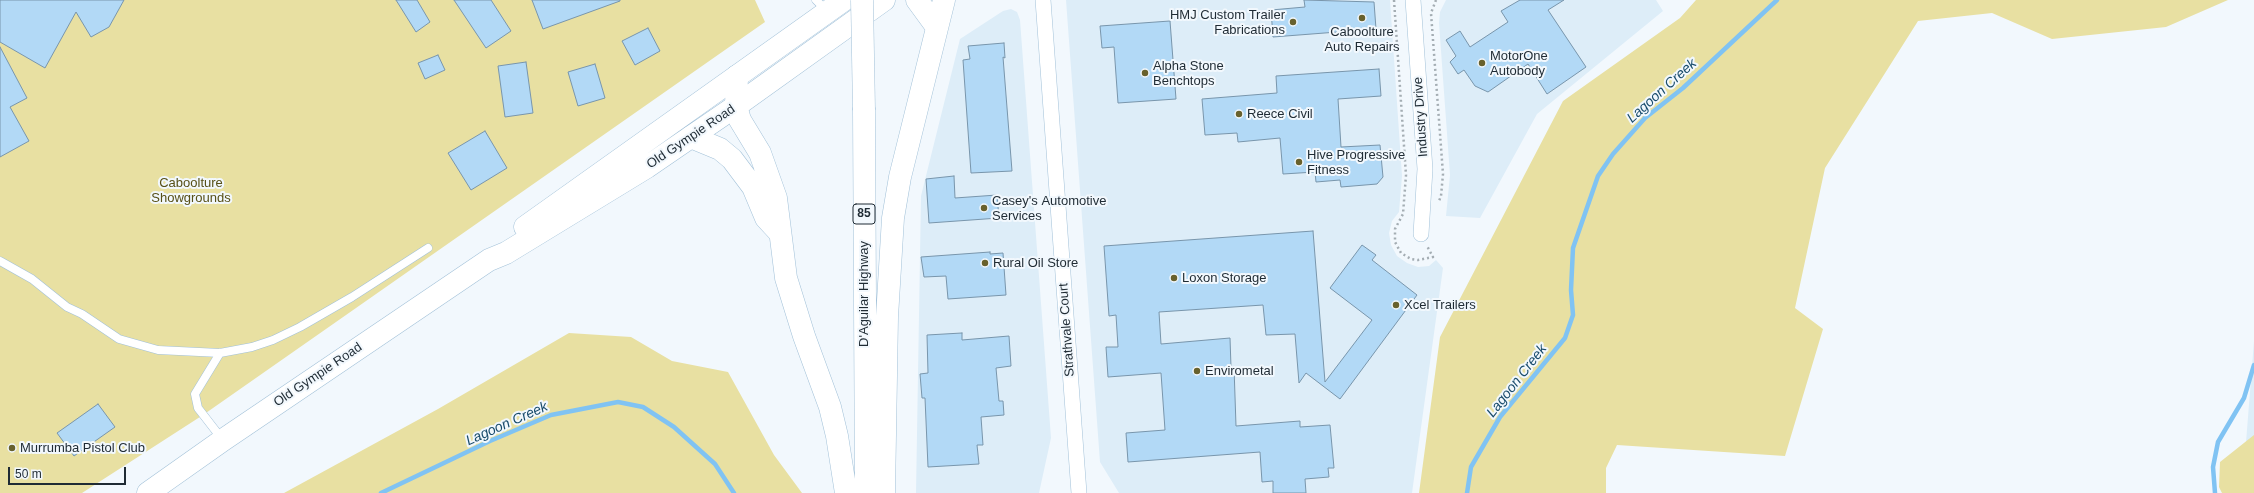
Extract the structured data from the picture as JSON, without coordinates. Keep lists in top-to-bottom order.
{
  "streets": {
    "main road": ["Old Gympie Road", "85", "D'Aguilar Highway"],
    "street": ["Industry Drive", "Strathvale Court"]
  },
  "water": ["Lagoon Creek"],
  "parks": ["Caboolture Showgrounds"],
  "places": [
    "Caboolture Auto Repairs",
    "HMJ Custom Trailer Fabrications",
    "MotorOne Autobody",
    "Alpha Stone Benchtops",
    "Reece Civil",
    "Hive Progressive Fitness",
    "Casey's Automotive Services",
    "Rural Oil Store",
    "Loxon Storage",
    "Xcel Trailers",
    "Envirometal",
    "Murrumba Pistol Club"
  ],
  "scale_bar": "50 m"
}
